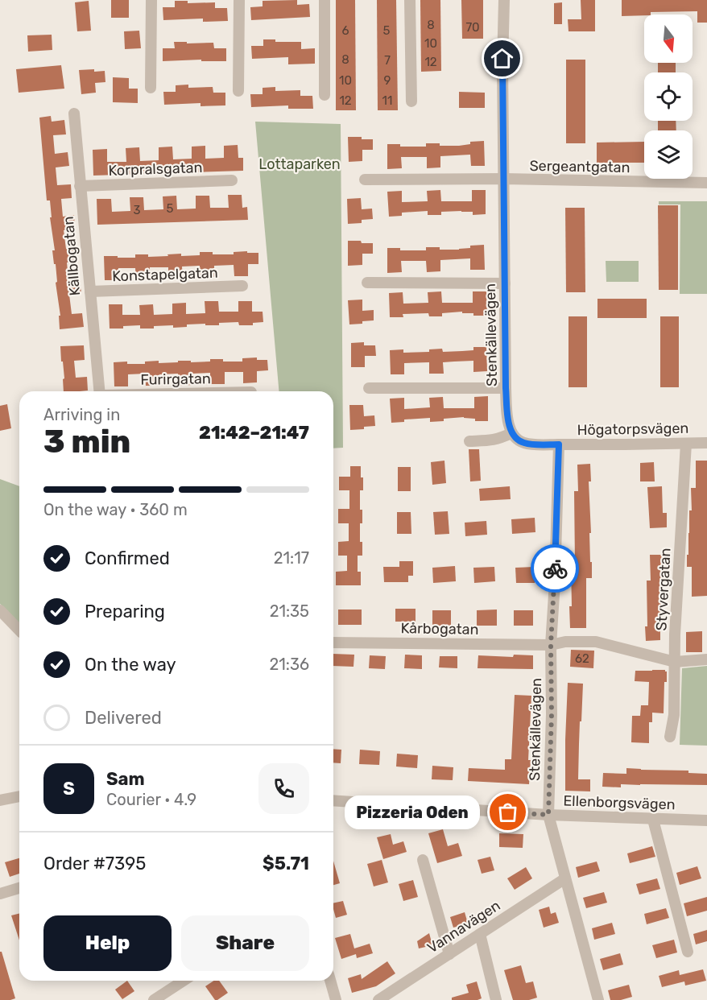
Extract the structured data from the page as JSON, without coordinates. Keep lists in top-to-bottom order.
{
  "streets": {
    "street": [
      "Sergeantgatan",
      "Korpralsgatan",
      "Källbogatan",
      "Konstapelgatan",
      "Stenkällevägen",
      "Högatorpsvägen",
      "Styvergatan",
      "Kårbogatan",
      "Ellenborgsvägen",
      "Vannavägen"
    ]
  },
  "crossings": [
    ["Sergeantgatan", "Stenkällevägen"],
    ["Korpralsgatan", "Källbogatan"],
    ["Källbogatan", "Konstapelgatan"],
    ["Stenkällevägen", "Högatorpsvägen"],
    ["Stenkällevägen", "Kårbogatan"],
    ["Stenkällevägen", "Ellenborgsvägen"],
    ["Stenkällevägen", "Vannavägen"],
    ["Högatorpsvägen", "Styvergatan"],
    ["Styvergatan", "Kårbogatan"]
  ],
  "parks": ["Lottaparken"],
  "places": ["Pizzeria Oden"],
  "house_numbers": [
    "8",
    "70",
    "6",
    "5",
    "10",
    "8",
    "7",
    "12",
    "10",
    "9",
    "12",
    "11",
    "5",
    "3",
    "62"
  ],
  "north": "bottom",
  "page": {
    "heading": ["3 min", "Arriving in", "21:42–21:47"],
    "panel": [
      "Sam",
      "Courier · 4.9",
      "Order #7395",
      "$5.71"
    ],
    "bar": "On the way · 360 m",
    "list": [
      ["Confirmed", "21:17"],
      ["Preparing", "21:35"],
      ["On the way", "21:36"],
      "Delivered"
    ],
    "round": "S",
    "bubble": "Pizzeria Oden",
    "buttons": ["Help", "Share"]
  }
}
